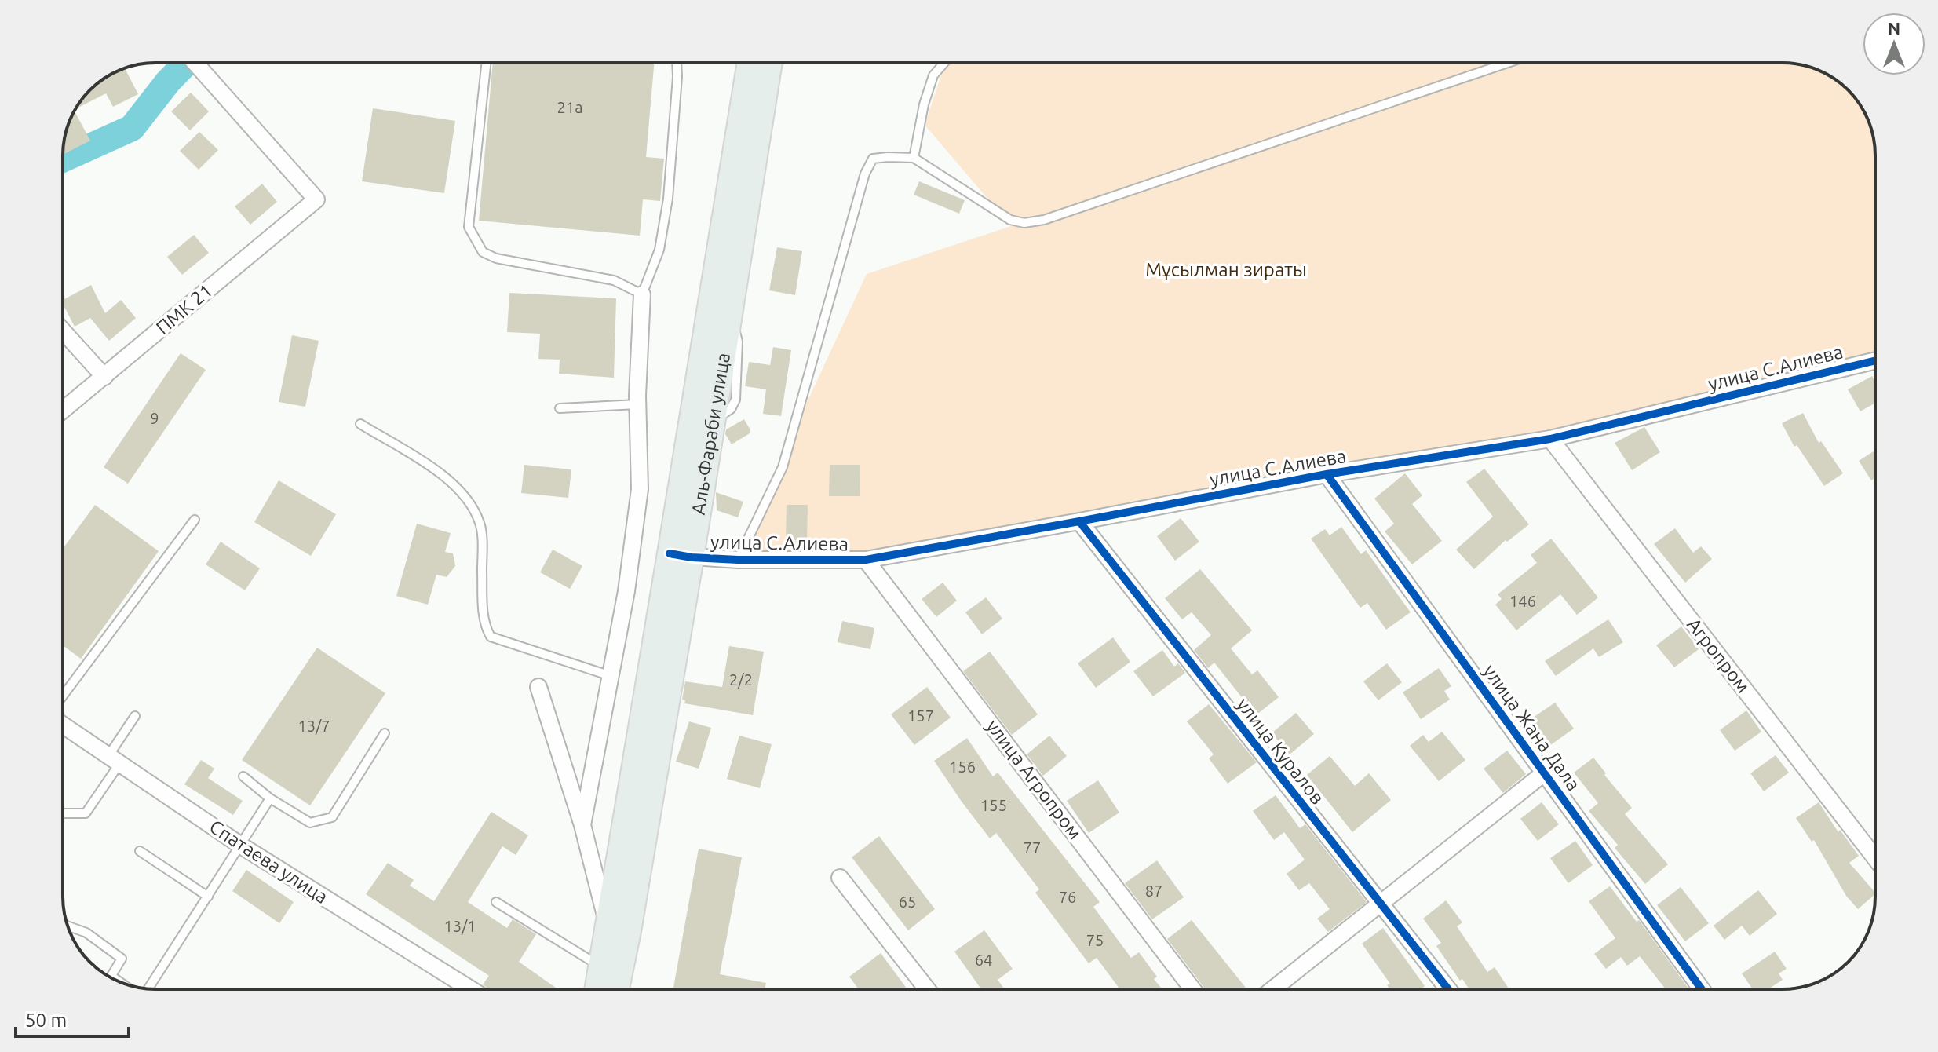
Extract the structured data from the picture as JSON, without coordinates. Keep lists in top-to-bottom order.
{
  "streets": {
    "main road": ["Аль-Фараби улица"],
    "street": [
      "ПМК 21",
      "улица С.Алиева",
      "Агропром",
      "улица Жана Дала",
      "улица Куралов",
      "улица Агропром",
      "Спатаева улица"
    ]
  },
  "crossings": [
    ["улица С.Алиева", "Аль-Фараби улица"],
    ["улица С.Алиева", "Агропром"],
    ["улица С.Алиева", "улица Жана Дала"],
    ["улица С.Алиева", "улица Куралов"],
    ["улица С.Алиева", "улица Агропром"]
  ],
  "parks": ["Мұсылман зираты"],
  "house_numbers": [
    "21а",
    "9",
    "146",
    "2/2",
    "157",
    "13/7",
    "156",
    "155",
    "77",
    "87",
    "76",
    "65",
    "13/1",
    "75",
    "64"
  ],
  "scale_bar": "50 m",
  "north": "top"
}
